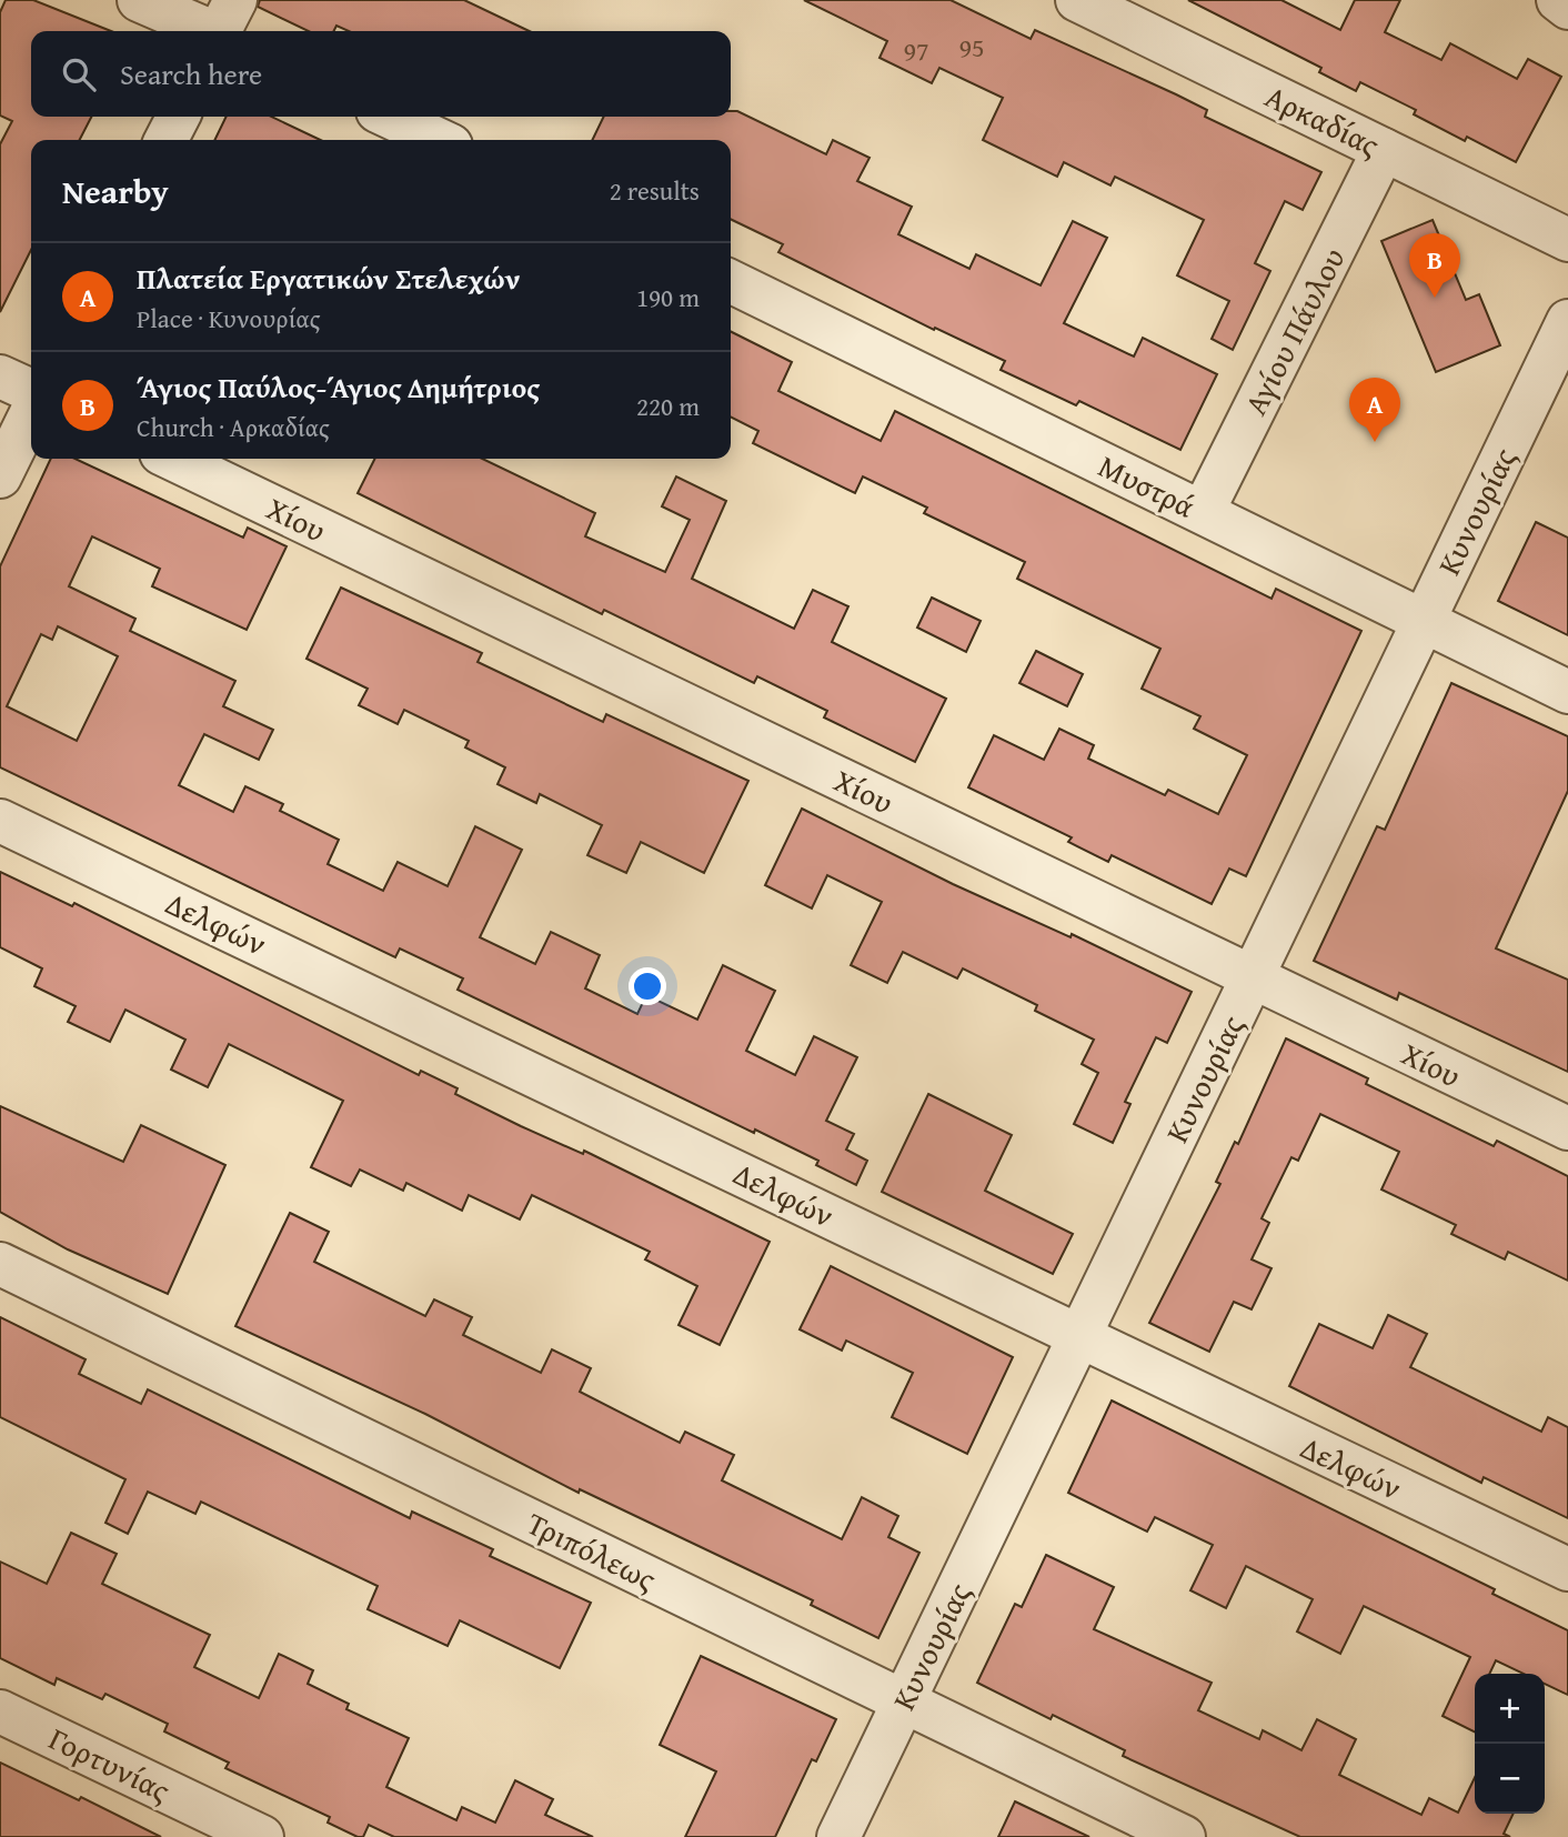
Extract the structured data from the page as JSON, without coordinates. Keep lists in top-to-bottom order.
{
  "streets": {
    "street": [
      "Αρκαδίας",
      "Αγίου Πάυλου",
      "Μυστρά",
      "Κυνουρίας",
      "Χίου",
      "Δελφών",
      "Τριπόλεως",
      "Γορτυνίας"
    ]
  },
  "crossings": [
    ["Αρκαδίας", "Αγίου Πάυλου"],
    ["Αγίου Πάυλου", "Μυστρά"],
    ["Μυστρά", "Κυνουρίας"],
    ["Κυνουρίας", "Χίου"],
    ["Κυνουρίας", "Δελφών"],
    ["Κυνουρίας", "Τριπόλεως"]
  ],
  "house_numbers": ["95", "97"],
  "page": {
    "search": "Search here",
    "heading": ["Nearby", "2 results"],
    "pins": ["B", "A"],
    "list": [
      {
        "mark": "A",
        "name": "Πλατεία Εργατικών Στελεχών",
        "note": "Place · Κυνουρίας",
        "value": "190 m"
      },
      {
        "mark": "B",
        "name": "Άγιος Παύλος-Άγιος Δημήτριος",
        "note": "Church · Αρκαδίας",
        "value": "220 m"
      }
    ],
    "map_buttons": ["+", "−"]
  }
}
